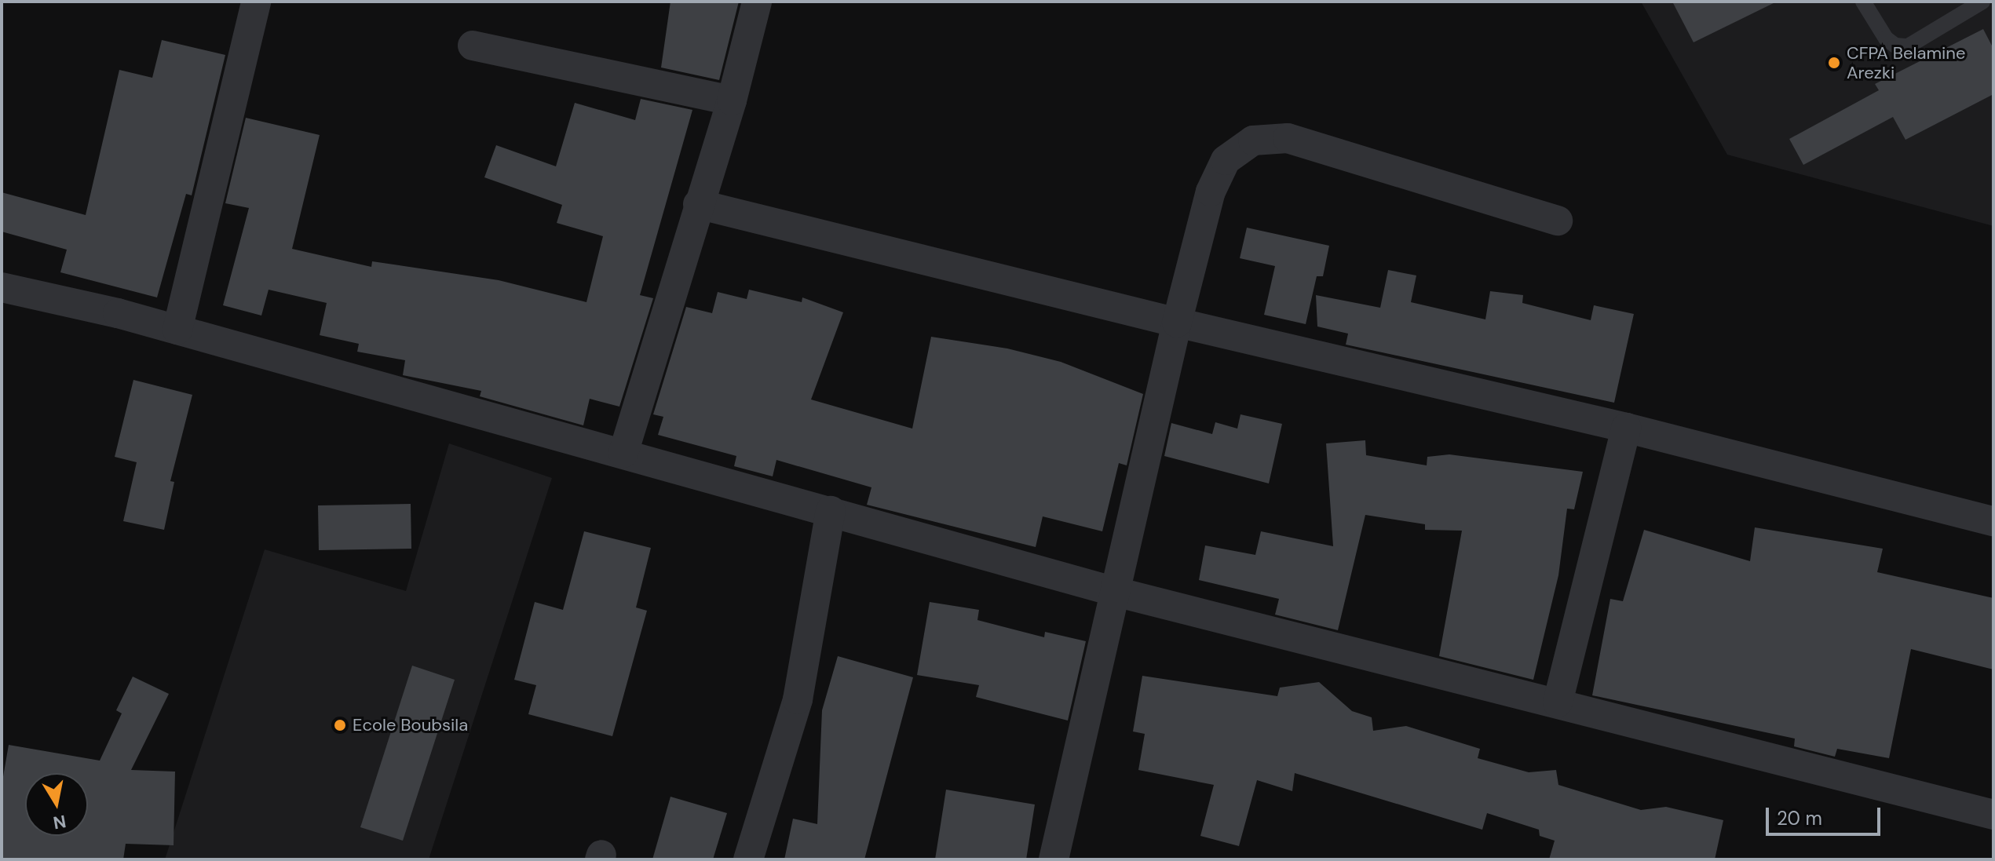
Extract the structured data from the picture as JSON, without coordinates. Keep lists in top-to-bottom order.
{
  "places": ["CFPA Belamine Arezki", "Ecole Boubsila"],
  "scale_bar": "20 m",
  "north": "bottom"
}
